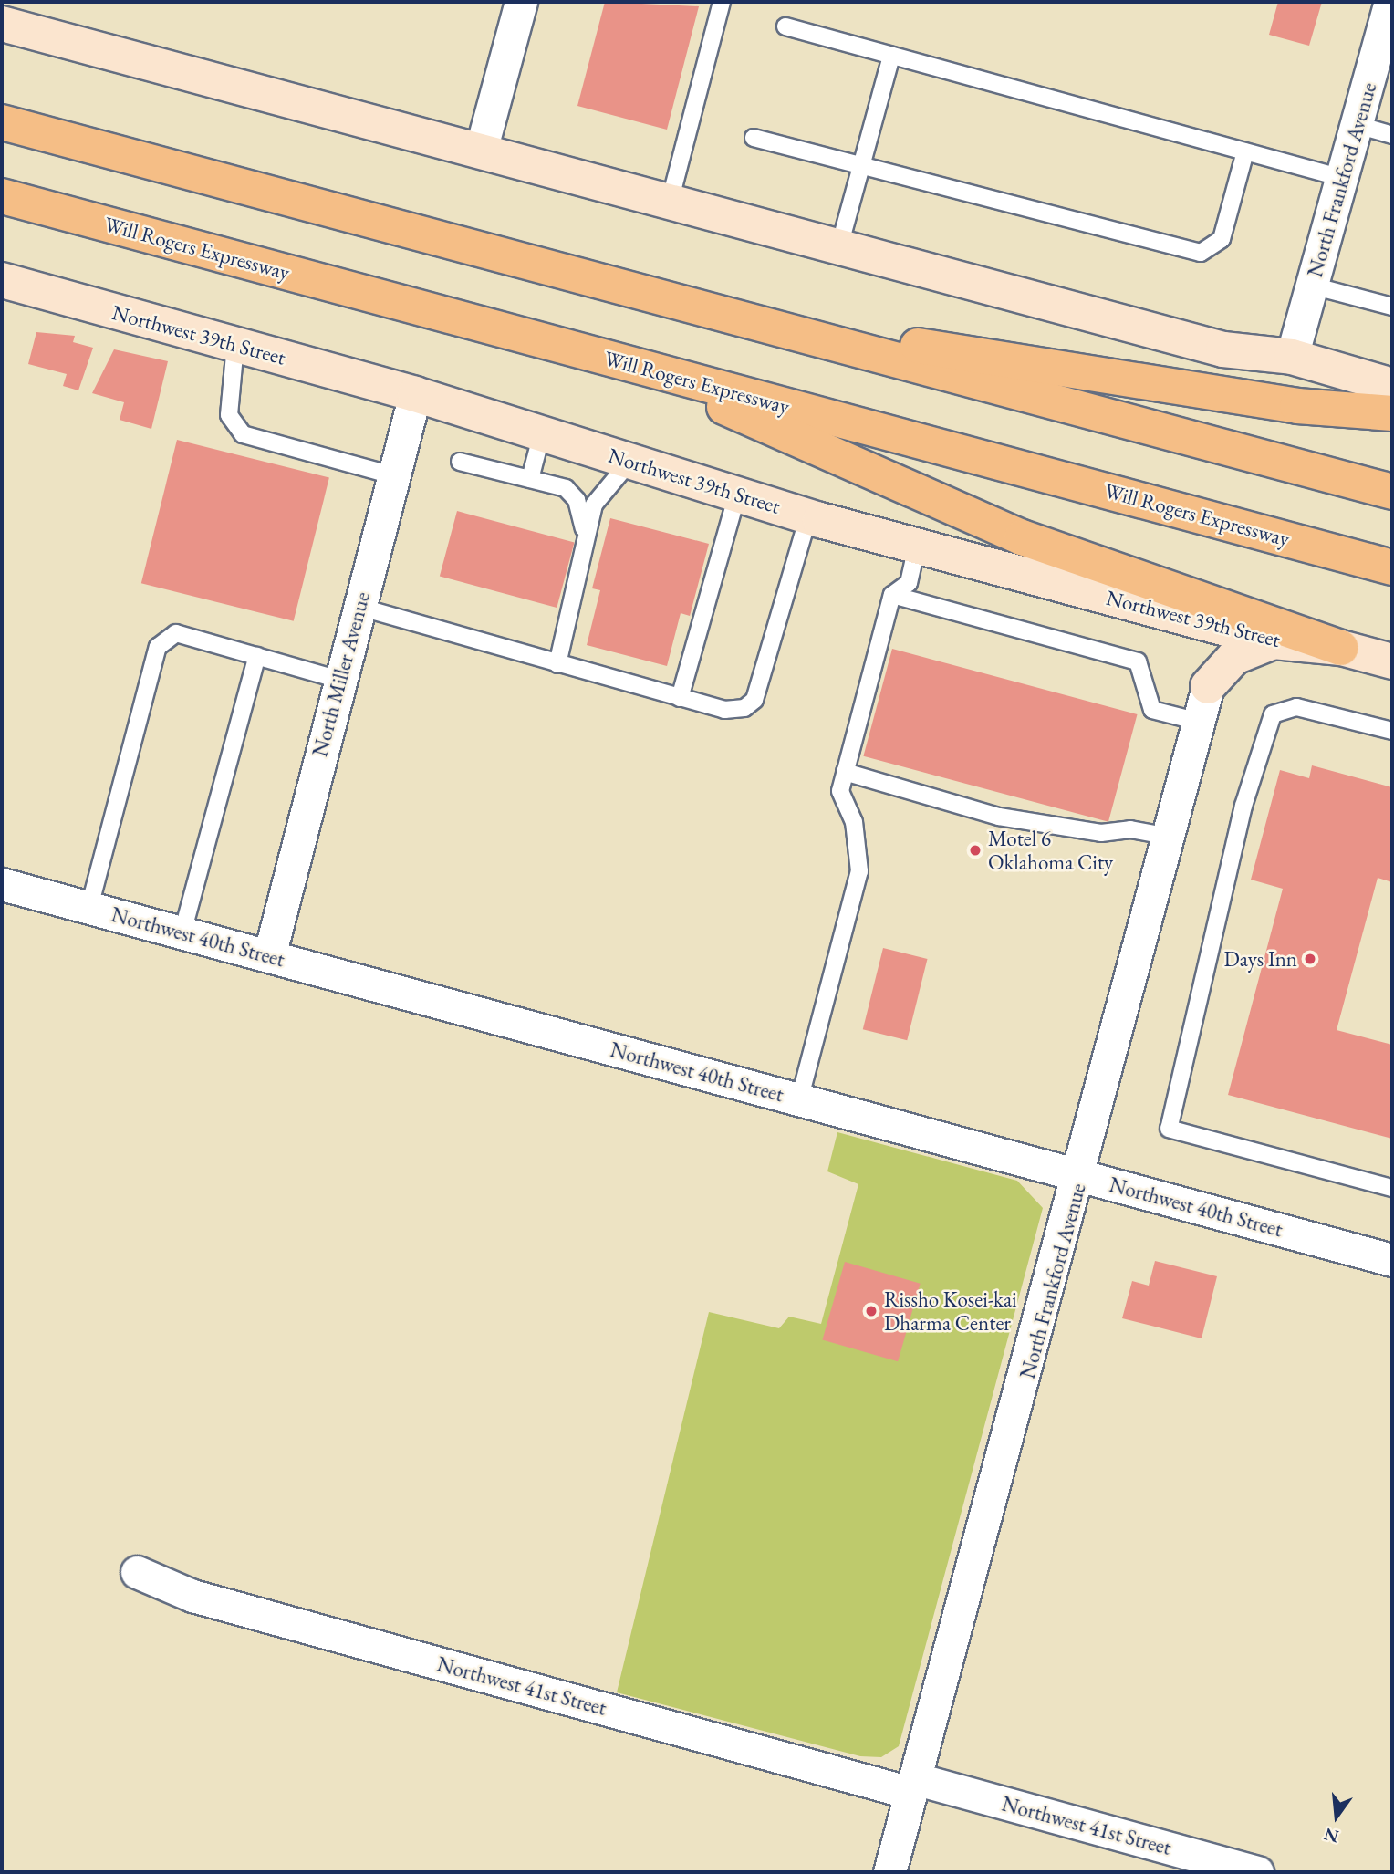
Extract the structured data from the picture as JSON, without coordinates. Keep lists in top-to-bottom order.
{
  "streets": {
    "highway": ["Will Rogers Expressway"],
    "main road": ["Northwest 39th Street"],
    "street": [
      "North Frankford Avenue",
      "North Miller Avenue",
      "Northwest 40th Street",
      "Northwest 41st Street"
    ]
  },
  "crossings": [
    ["North Frankford Avenue", "Northwest 40th Street"],
    ["North Frankford Avenue", "Northwest 41st Street"],
    ["Northwest 39th Street", "North Miller Avenue"],
    ["North Miller Avenue", "Northwest 40th Street"]
  ],
  "places": ["Motel 6 Oklahoma City", "Days Inn", "Rissho Kosei-kai Dharma Center"],
  "north": "bottom"
}
